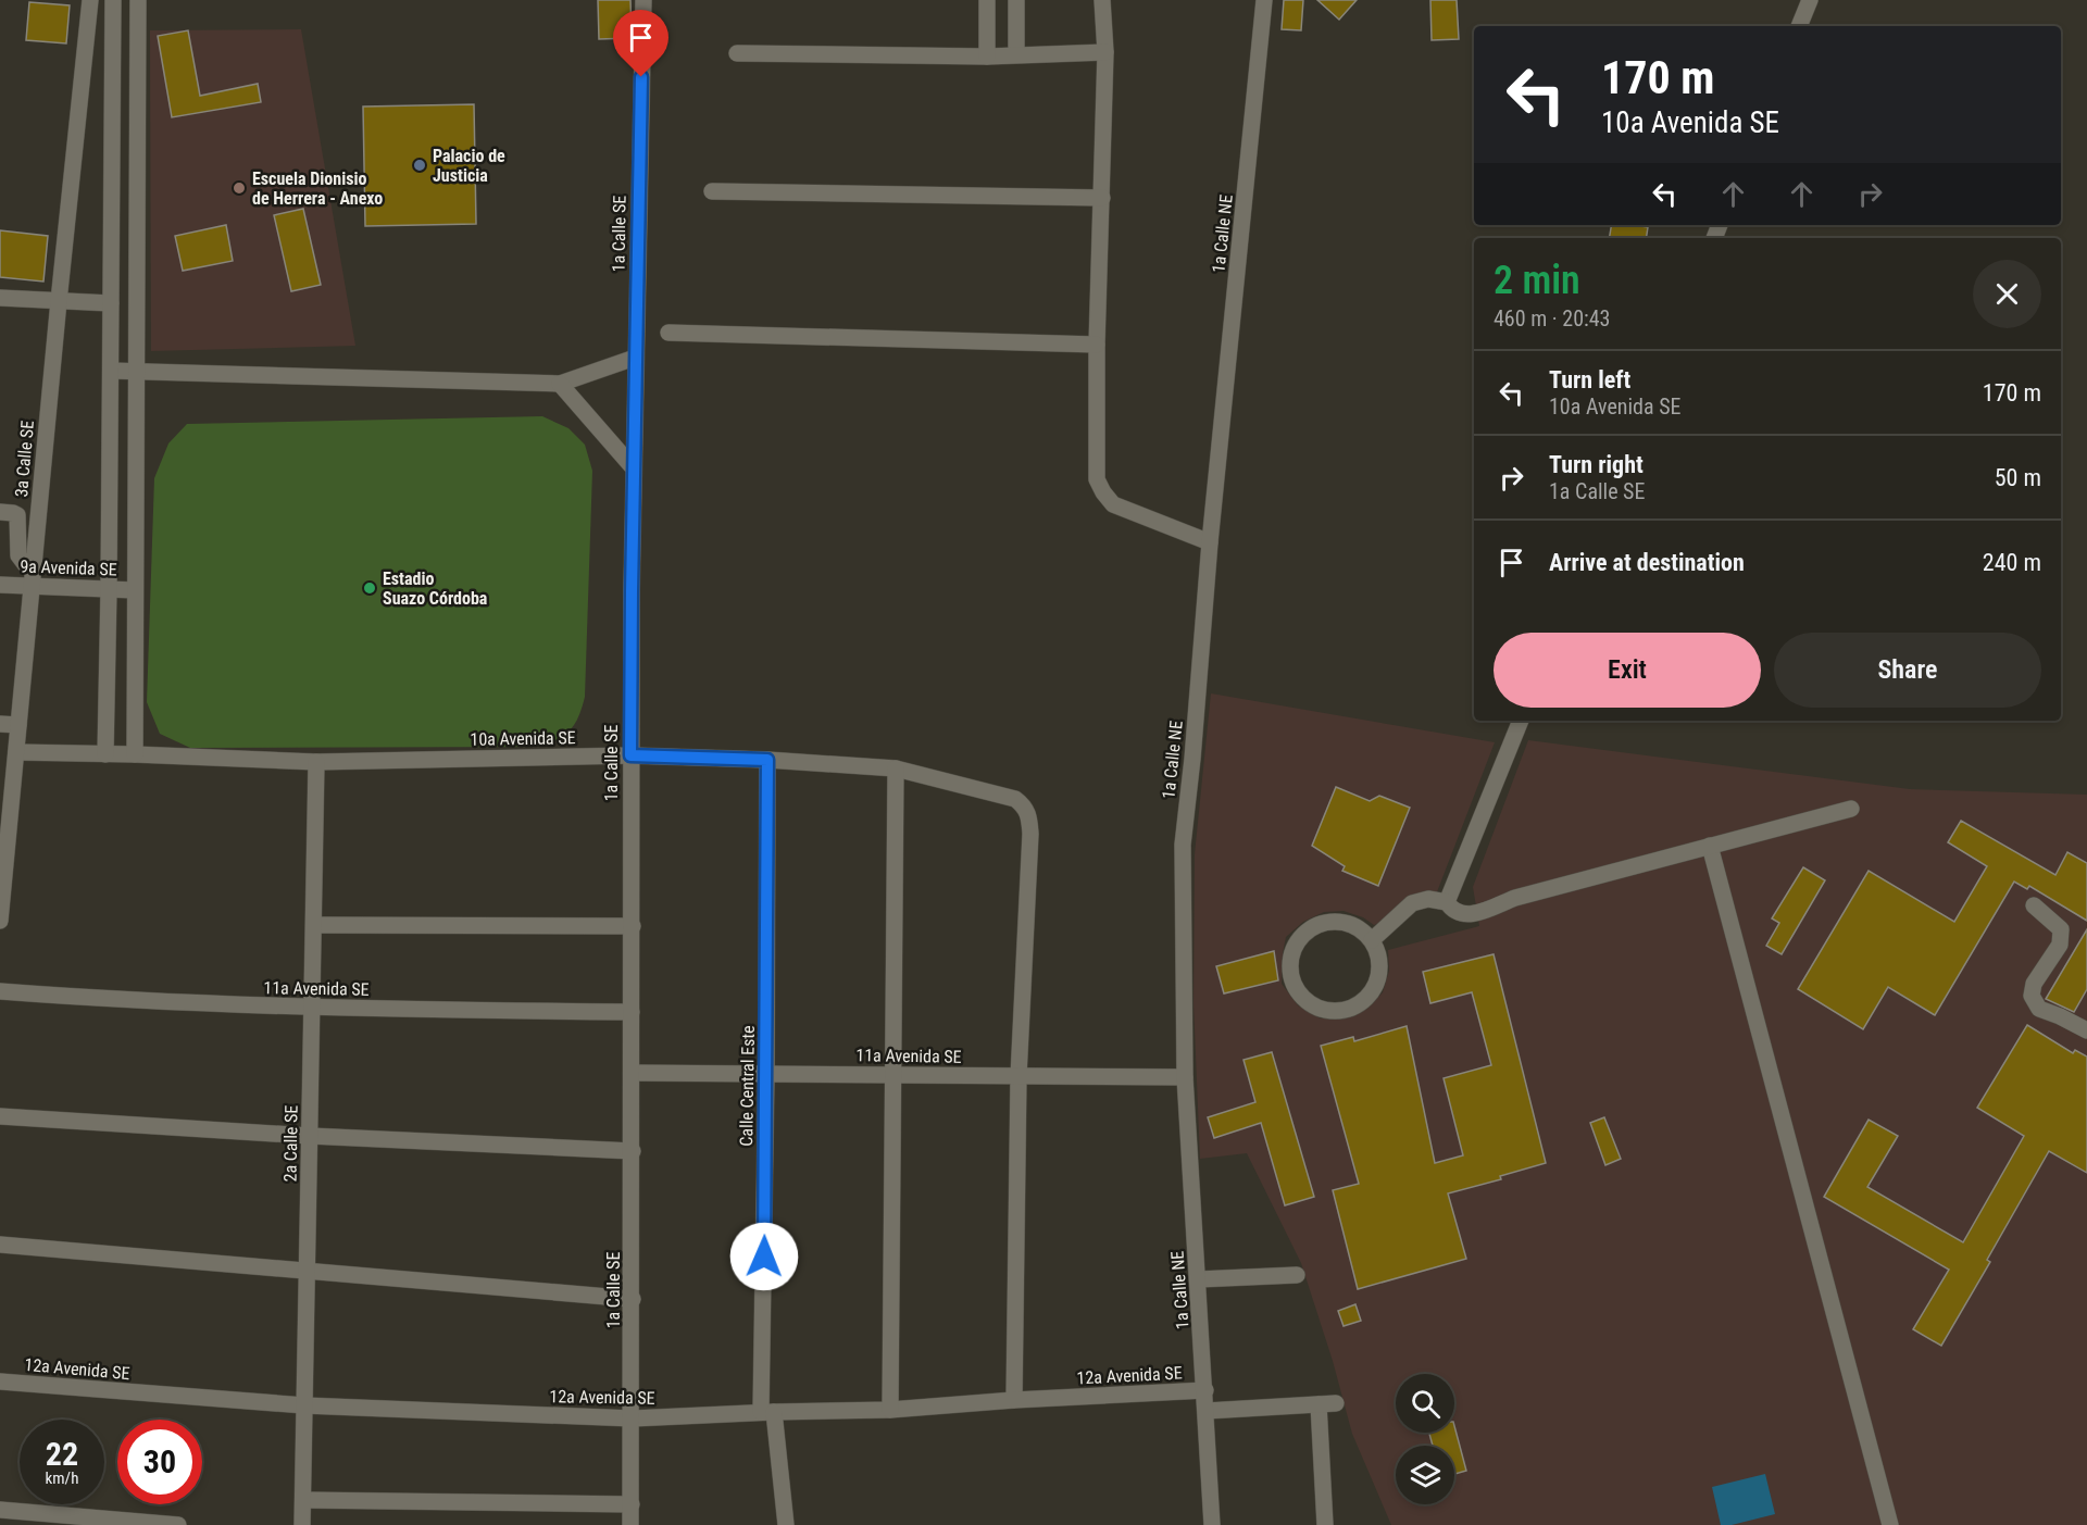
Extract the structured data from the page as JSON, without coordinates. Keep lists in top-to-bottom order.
{
  "streets": {
    "street": [
      "1a Calle SE",
      "1a Calle NE",
      "3a Calle SE",
      "9a Avenida SE",
      "10a Avenida SE",
      "11a Avenida SE",
      "Calle Central Este",
      "2a Calle SE",
      "12a Avenida SE"
    ]
  },
  "crossings": [
    ["1a Calle SE", "10a Avenida SE"],
    ["1a Calle SE", "11a Avenida SE"],
    ["1a Calle SE", "12a Avenida SE"],
    ["1a Calle NE", "11a Avenida SE"],
    ["1a Calle NE", "12a Avenida SE"],
    ["3a Calle SE", "9a Avenida SE"],
    ["3a Calle SE", "10a Avenida SE"],
    ["10a Avenida SE", "11a Avenida SE"],
    ["10a Avenida SE", "Calle Central Este"],
    ["10a Avenida SE", "2a Calle SE"],
    ["11a Avenida SE", "Calle Central Este"],
    ["11a Avenida SE", "2a Calle SE"],
    ["Calle Central Este", "12a Avenida SE"],
    ["2a Calle SE", "12a Avenida SE"]
  ],
  "places": ["Palacio de Justicia", "Escuela Dionisio de Herrera - Anexo", "Estadio Suazo Córdoba"],
  "page": {
    "turn": ["170 m", "10a Avenida SE"],
    "heading": ["2 min", "460 m · 20:43"],
    "list": [
      {
        "name": "Turn left",
        "note": "10a Avenida SE",
        "value": "170 m"
      },
      {
        "name": "Turn right",
        "note": "1a Calle SE",
        "value": "50 m"
      },
      {
        "name": "Arrive at destination",
        "value": "240 m"
      }
    ],
    "buttons": ["Exit", "Share"],
    "speed": "22 km/h",
    "limit": "30"
  }
}
